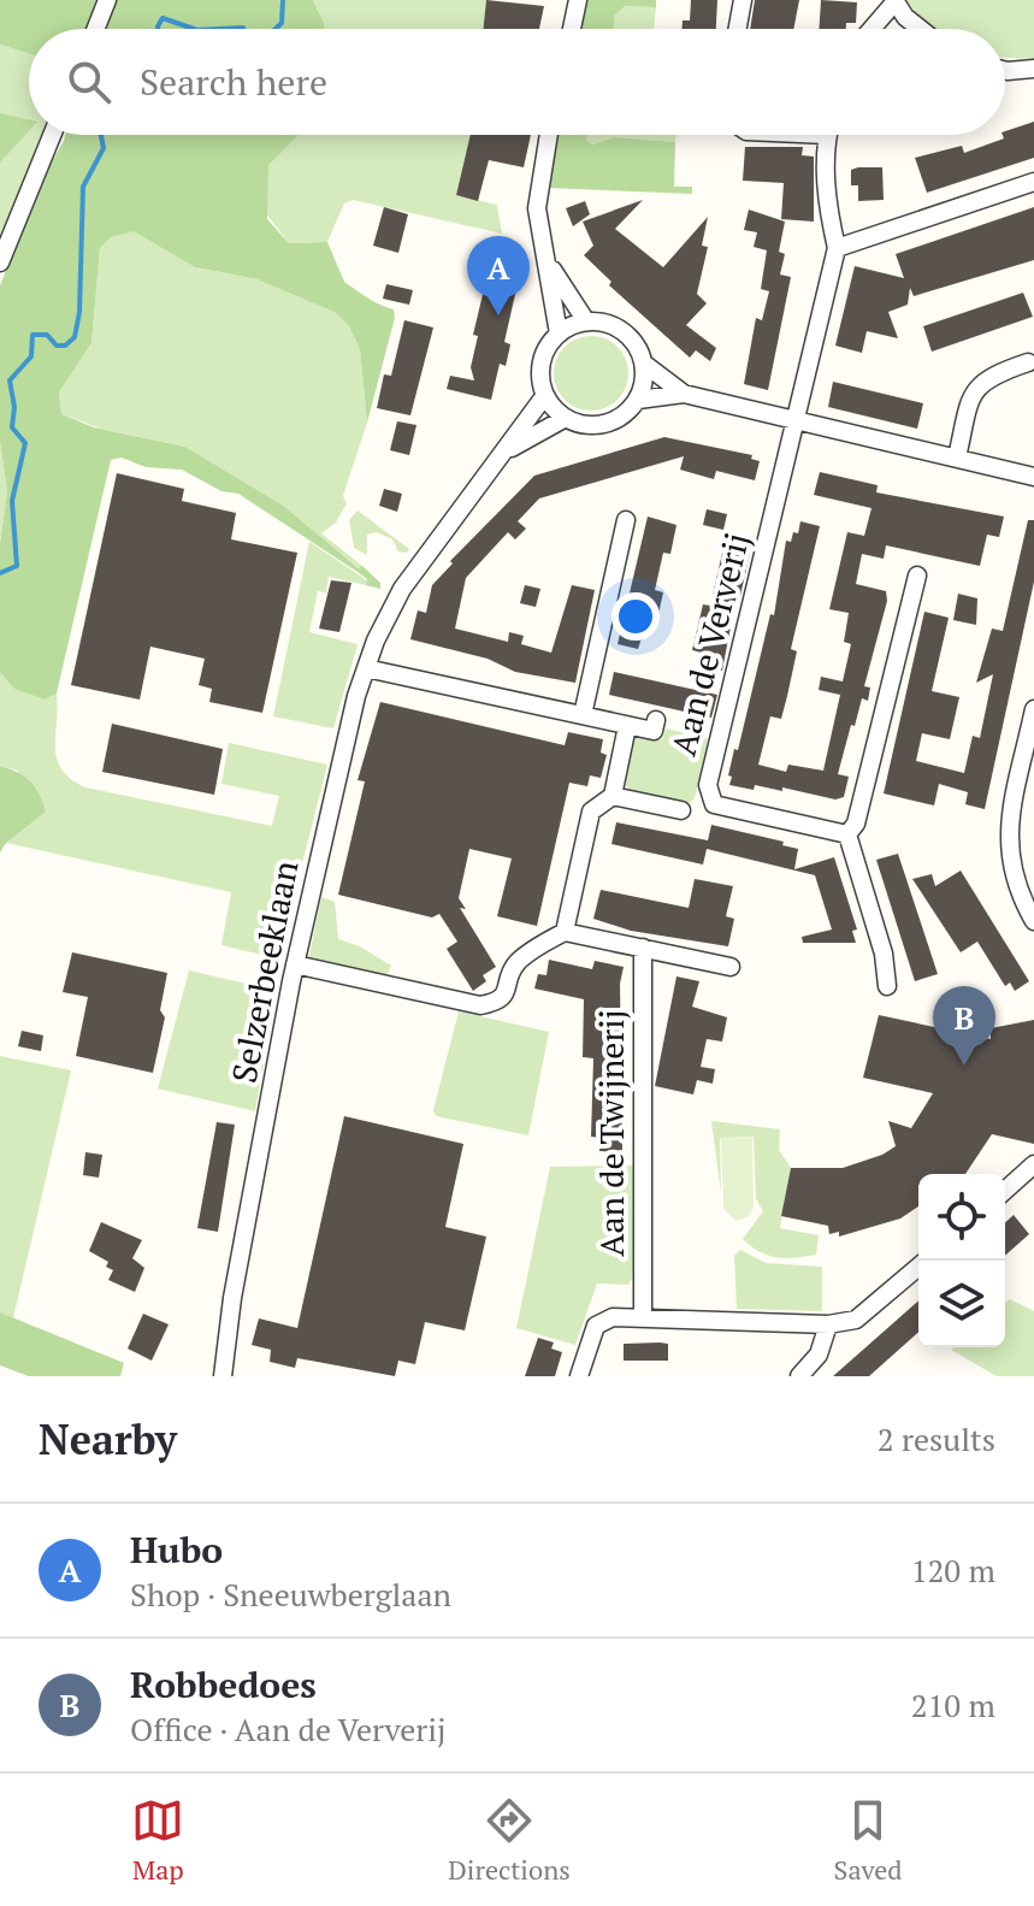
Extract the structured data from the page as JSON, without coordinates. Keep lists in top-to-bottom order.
{
  "streets": {
    "street": ["Aan de Ververij", "Selzerbeeklaan", "Aan de Twijnerij"]
  },
  "page": {
    "search": "Search here",
    "pins": ["A", "B"],
    "heading": ["Nearby", "2 results"],
    "list": [
      {
        "mark": "A",
        "name": "Hubo",
        "note": "Shop · Sneeuwberglaan",
        "value": "120 m"
      },
      {
        "mark": "B",
        "name": "Robbedoes",
        "note": "Office · Aan de Ververij",
        "value": "210 m"
      }
    ],
    "nav": ["Map", "Directions", "Saved"]
  }
}
